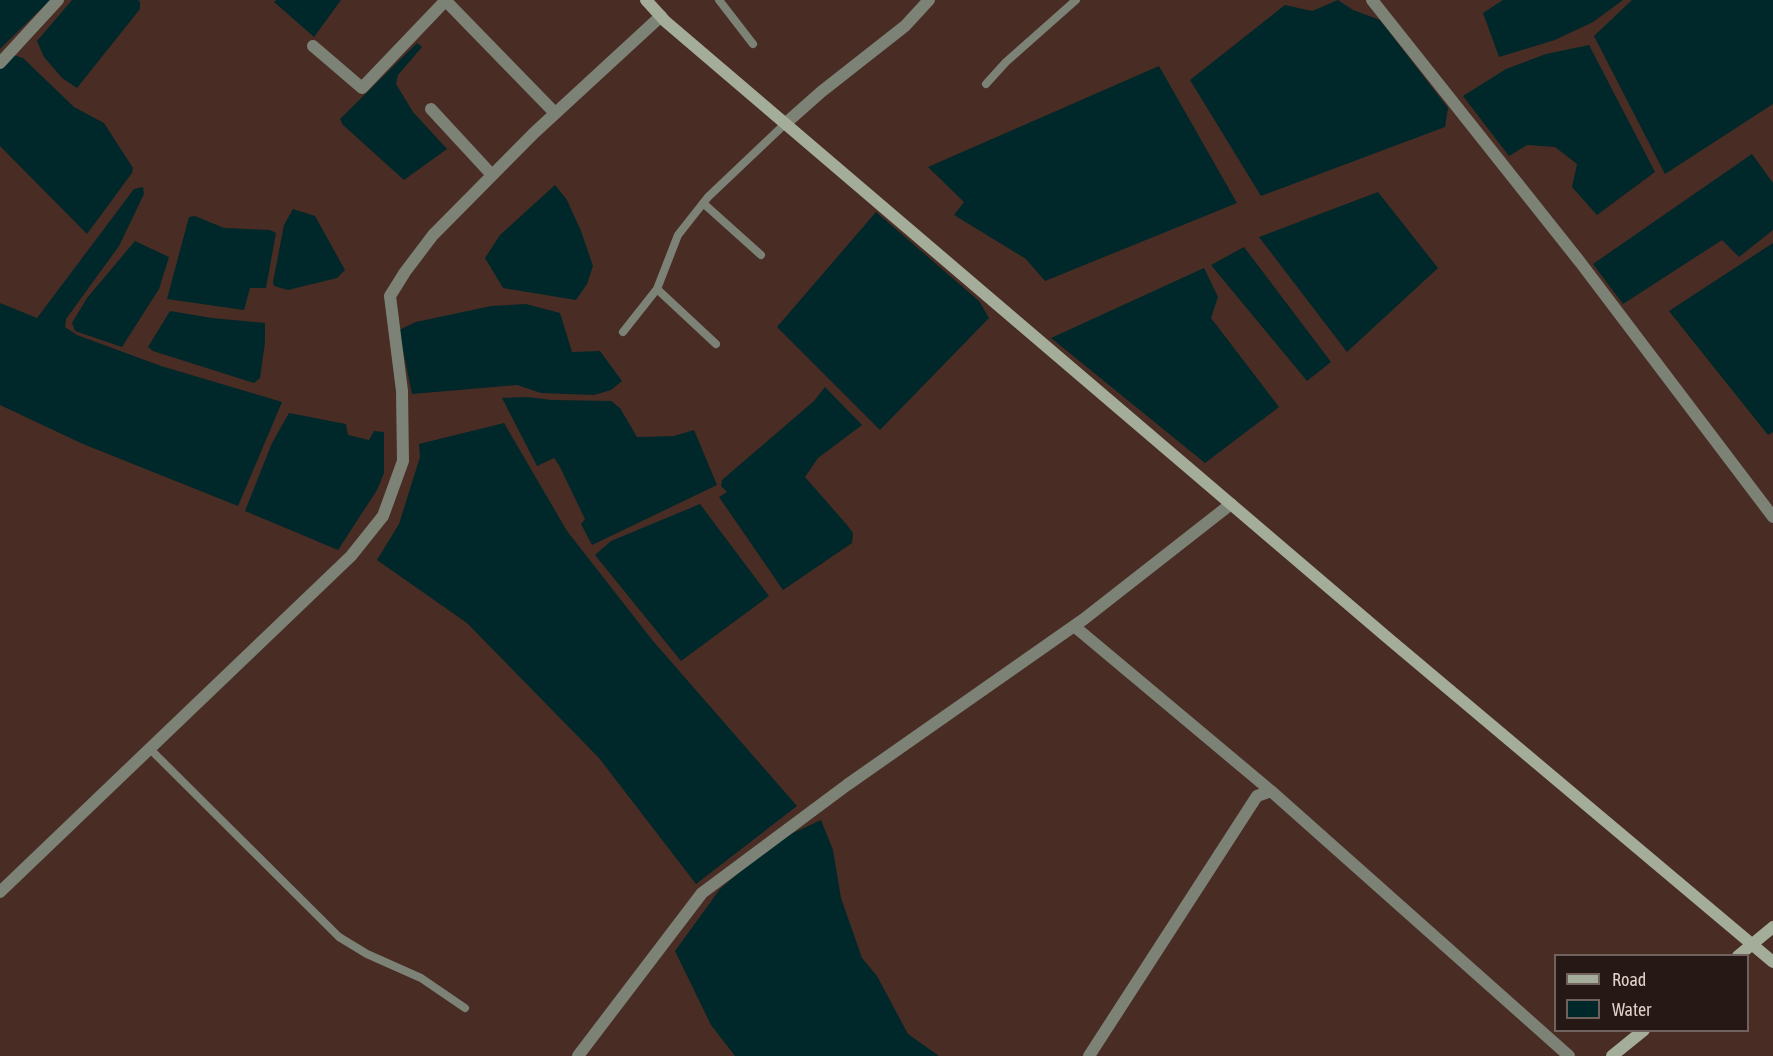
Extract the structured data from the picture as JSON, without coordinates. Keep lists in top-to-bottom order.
{
  "legend": ["Road", "Water"]
}
